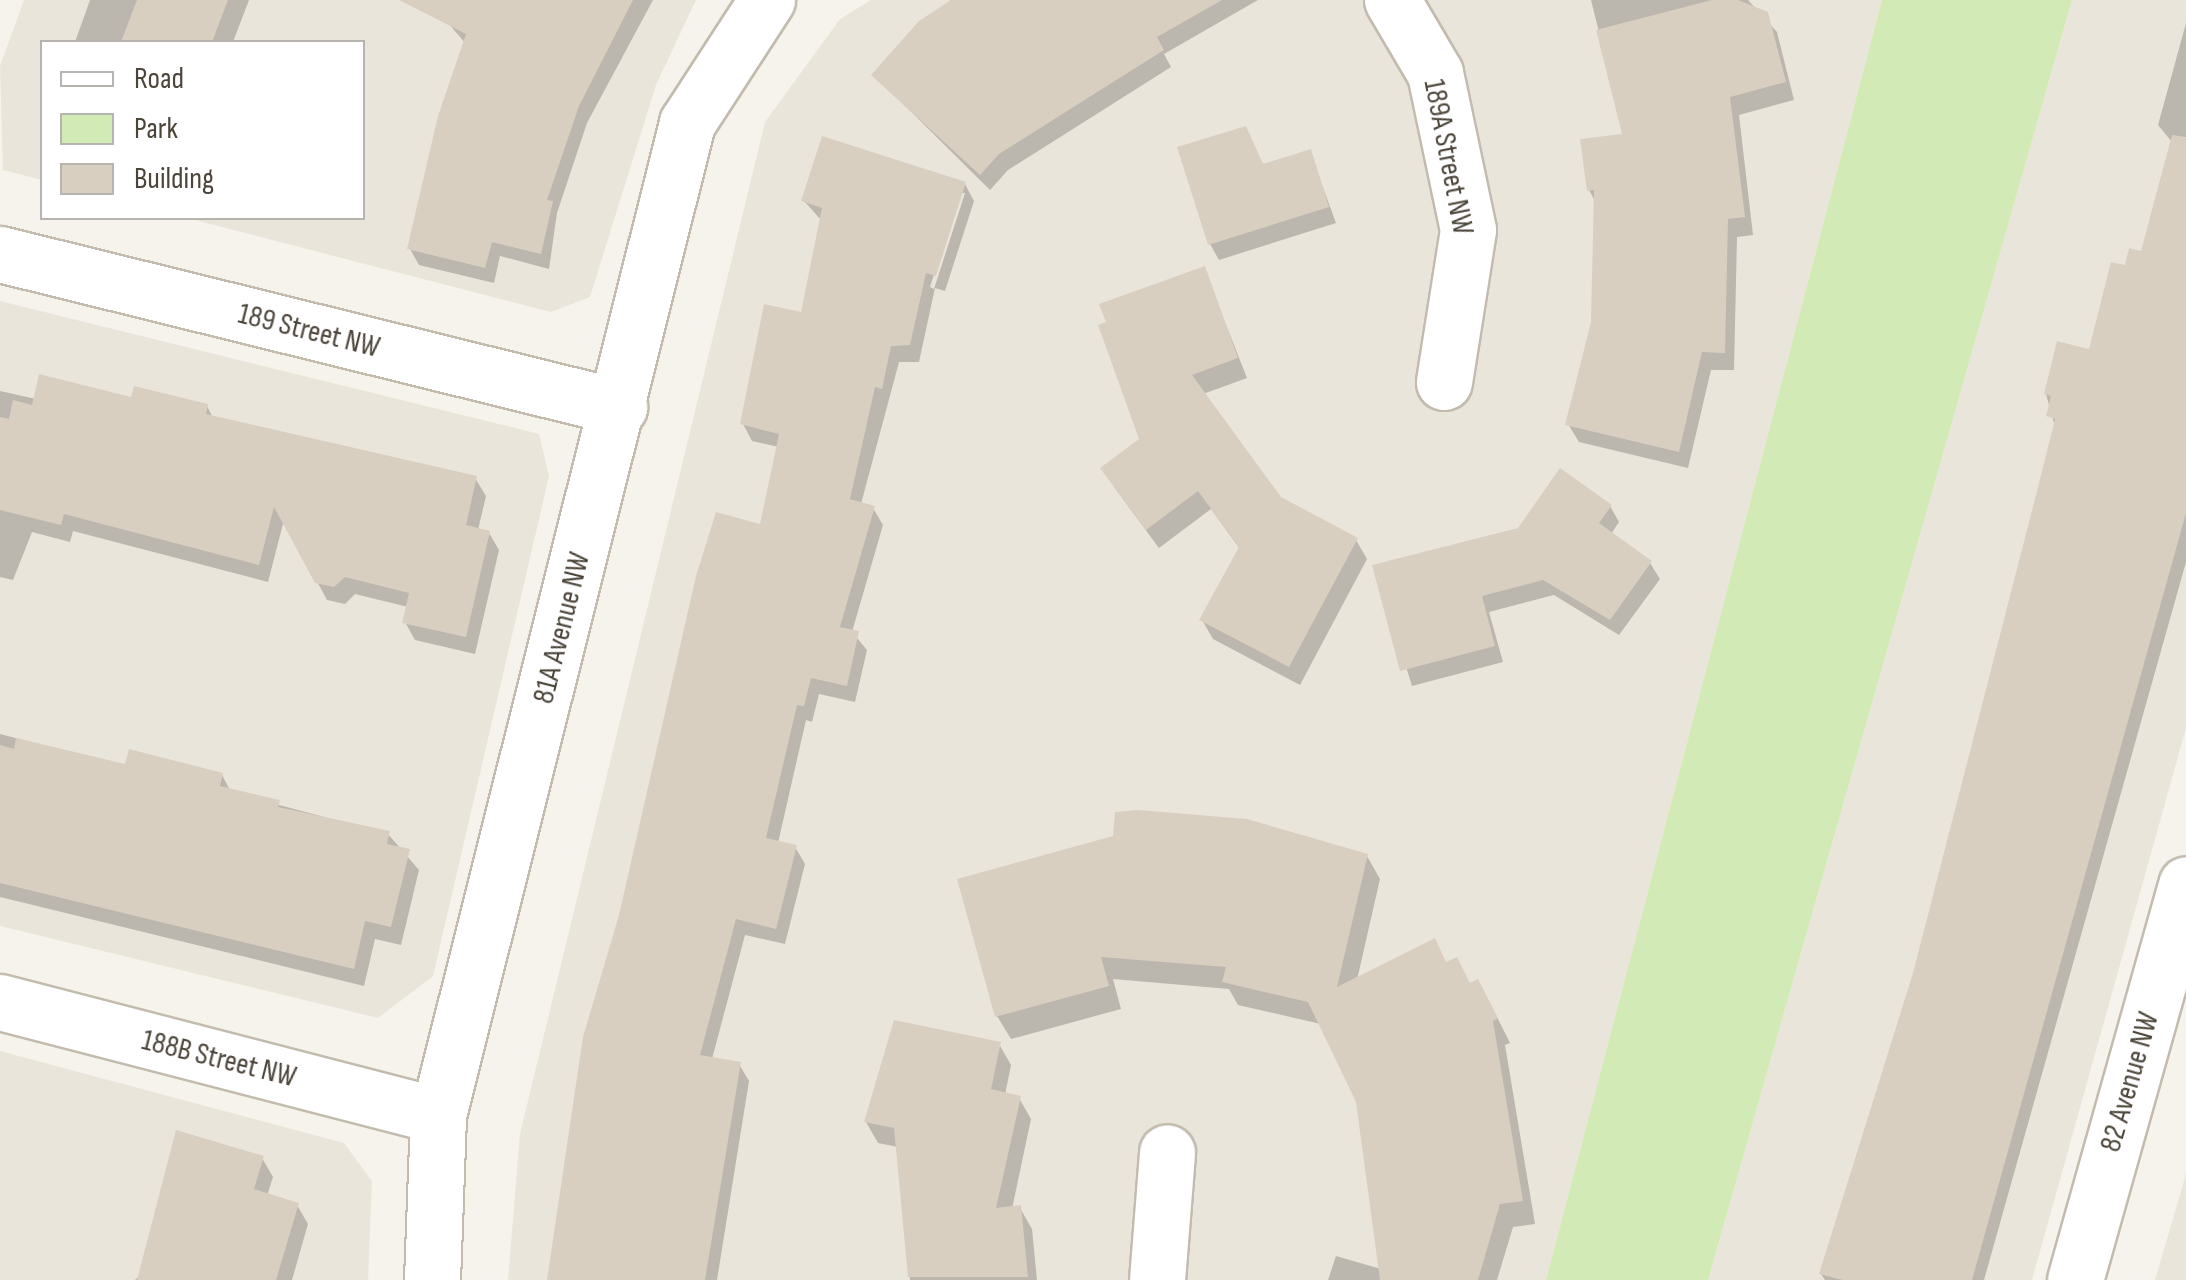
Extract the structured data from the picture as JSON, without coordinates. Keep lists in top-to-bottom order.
{
  "streets": {
    "street": [
      "189A Street NW",
      "189 Street NW",
      "81A Avenue NW",
      "188B Street NW",
      "82 Avenue NW"
    ]
  },
  "crossings": [
    ["189 Street NW", "81A Avenue NW"],
    ["81A Avenue NW", "188B Street NW"]
  ],
  "legend": ["Road", "Park", "Building"]
}
